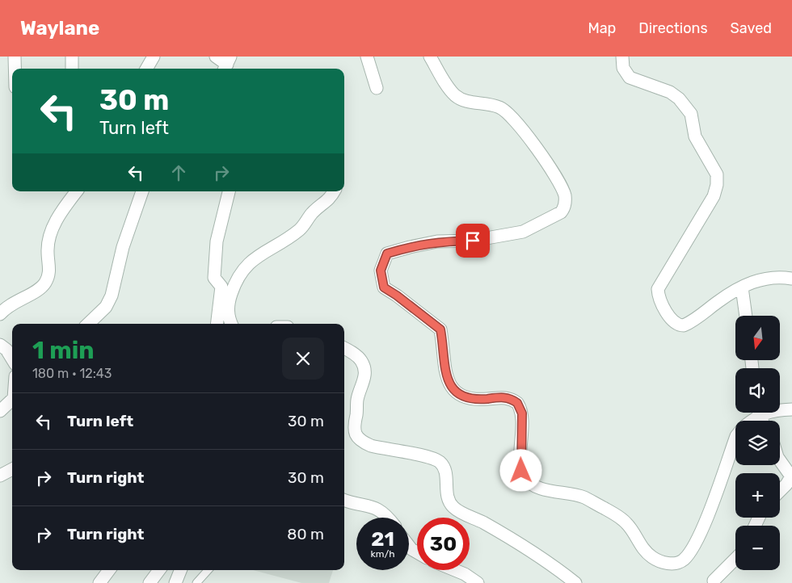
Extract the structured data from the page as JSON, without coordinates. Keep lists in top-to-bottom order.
{
  "north": "bottom",
  "page": {
    "header": "Waylane",
    "nav": ["Map", "Directions", "Saved"],
    "turn": ["30 m", "Turn left"],
    "map_buttons": ["+", "−"],
    "heading": ["1 min", "180 m · 12:43"],
    "list": [
      {
        "name": "Turn left",
        "value": "30 m"
      },
      {
        "name": "Turn right",
        "value": "30 m"
      },
      {
        "name": "Turn right",
        "value": "80 m"
      }
    ],
    "speed": "21 km/h",
    "limit": "30"
  }
}
